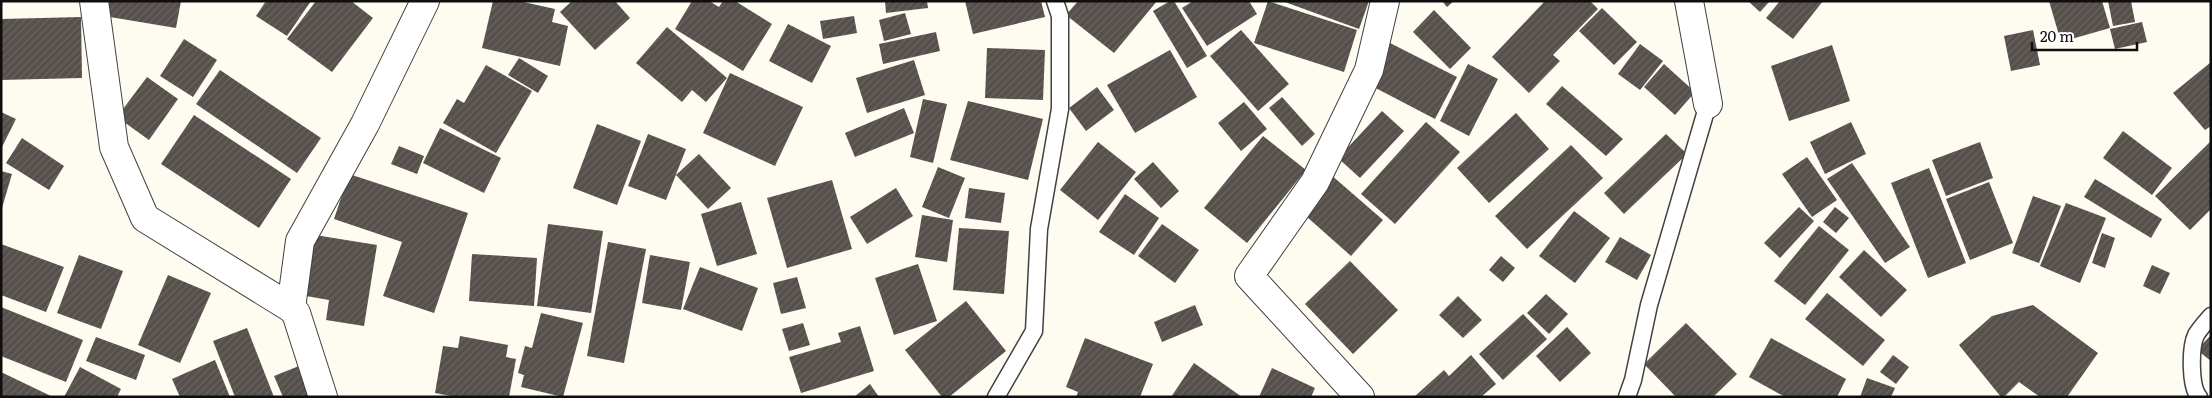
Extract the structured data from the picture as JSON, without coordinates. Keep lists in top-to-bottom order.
{
  "scale_bar": "20 m"
}
